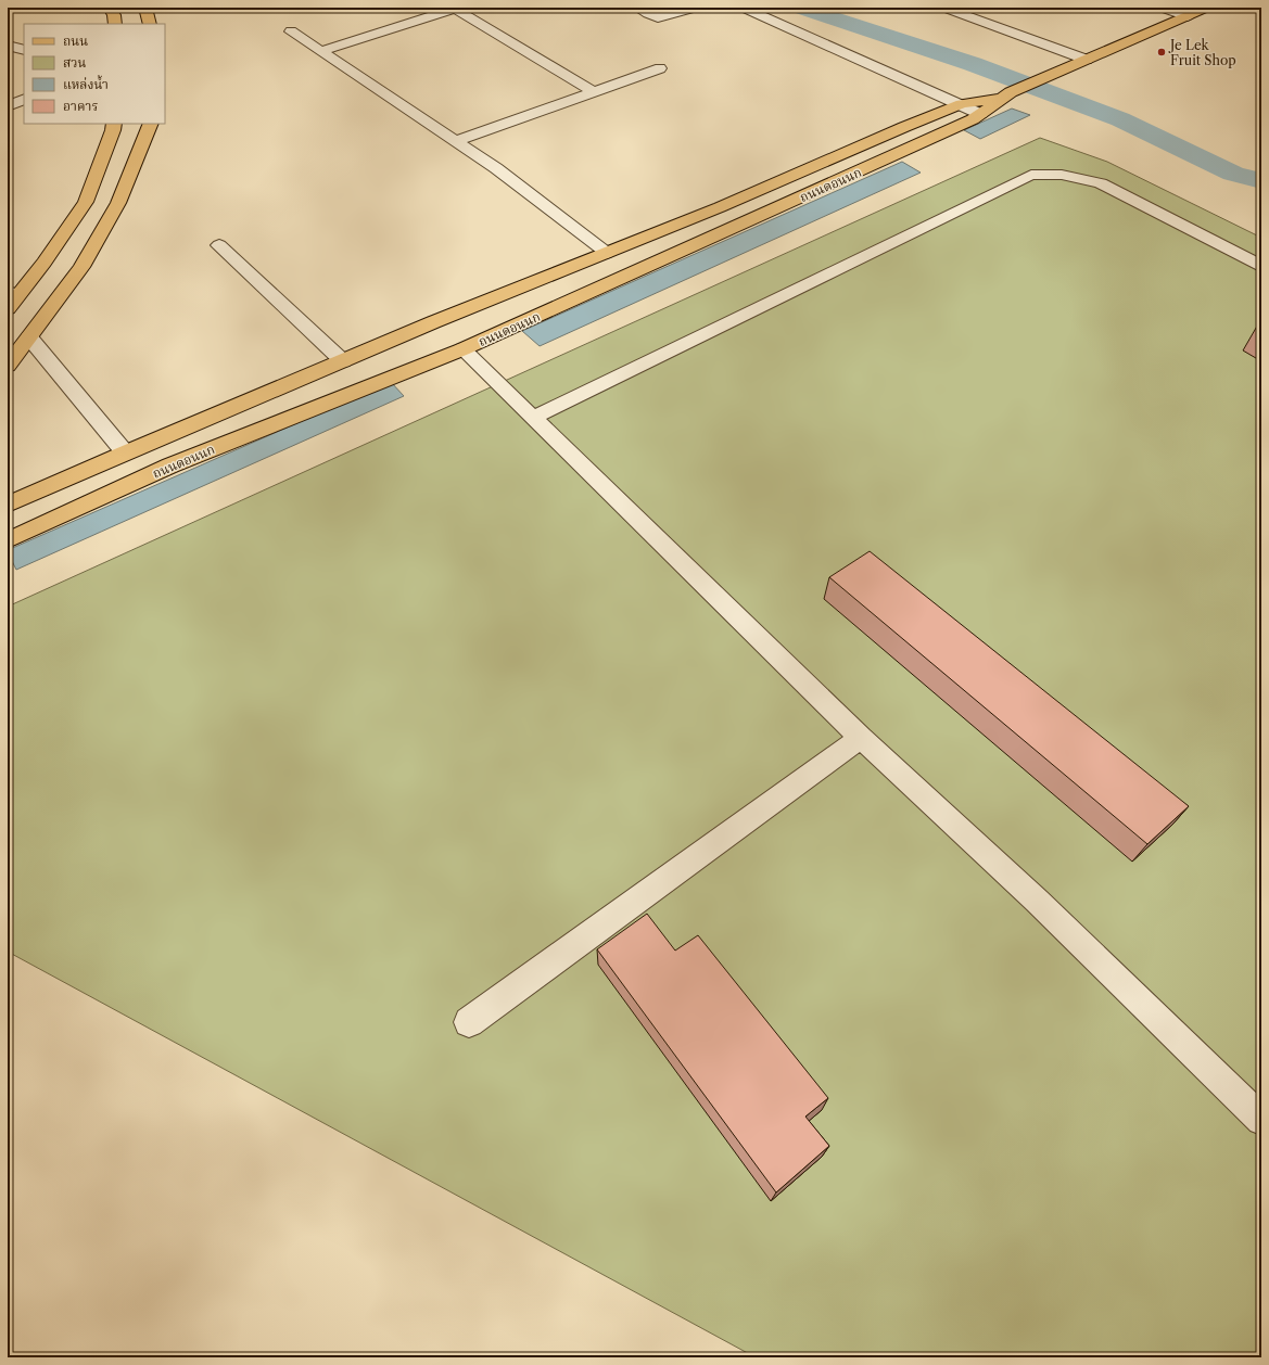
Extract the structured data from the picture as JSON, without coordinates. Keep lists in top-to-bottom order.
{
  "streets": {
    "main road": ["ถนนดอนนก"]
  },
  "places": ["Je Lek Fruit Shop"],
  "legend": [
    "ถนน",
    "สวน",
    "แหล่งน้ำ",
    "อาคาร"
  ]
}
